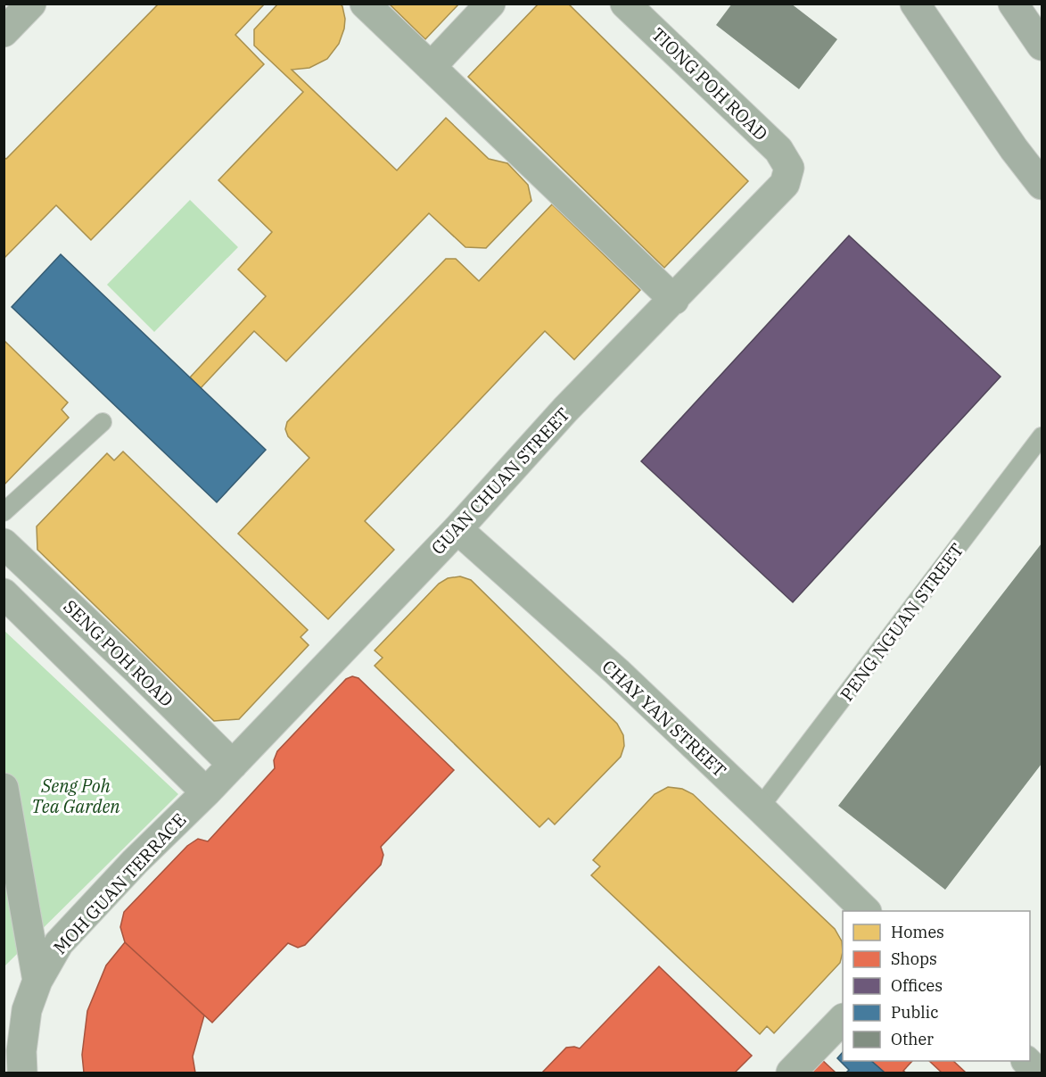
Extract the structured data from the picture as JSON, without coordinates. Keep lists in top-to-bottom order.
{
  "streets": {
    "street": [
      "TIONG POH ROAD",
      "GUAN CHUAN STREET",
      "SENG POH ROAD",
      "CHAY YAN STREET",
      "MOH GUAN TERRACE"
    ],
    "lane": ["PENG NGUAN STREET"]
  },
  "crossings": [
    ["TIONG POH ROAD", "GUAN CHUAN STREET"],
    ["GUAN CHUAN STREET", "SENG POH ROAD"],
    ["GUAN CHUAN STREET", "CHAY YAN STREET"],
    ["GUAN CHUAN STREET", "MOH GUAN TERRACE"],
    ["PENG NGUAN STREET", "CHAY YAN STREET"]
  ],
  "parks": ["Seng Poh Tea Garden"],
  "legend": [
    "Homes",
    "Shops",
    "Offices",
    "Public",
    "Other"
  ]
}
